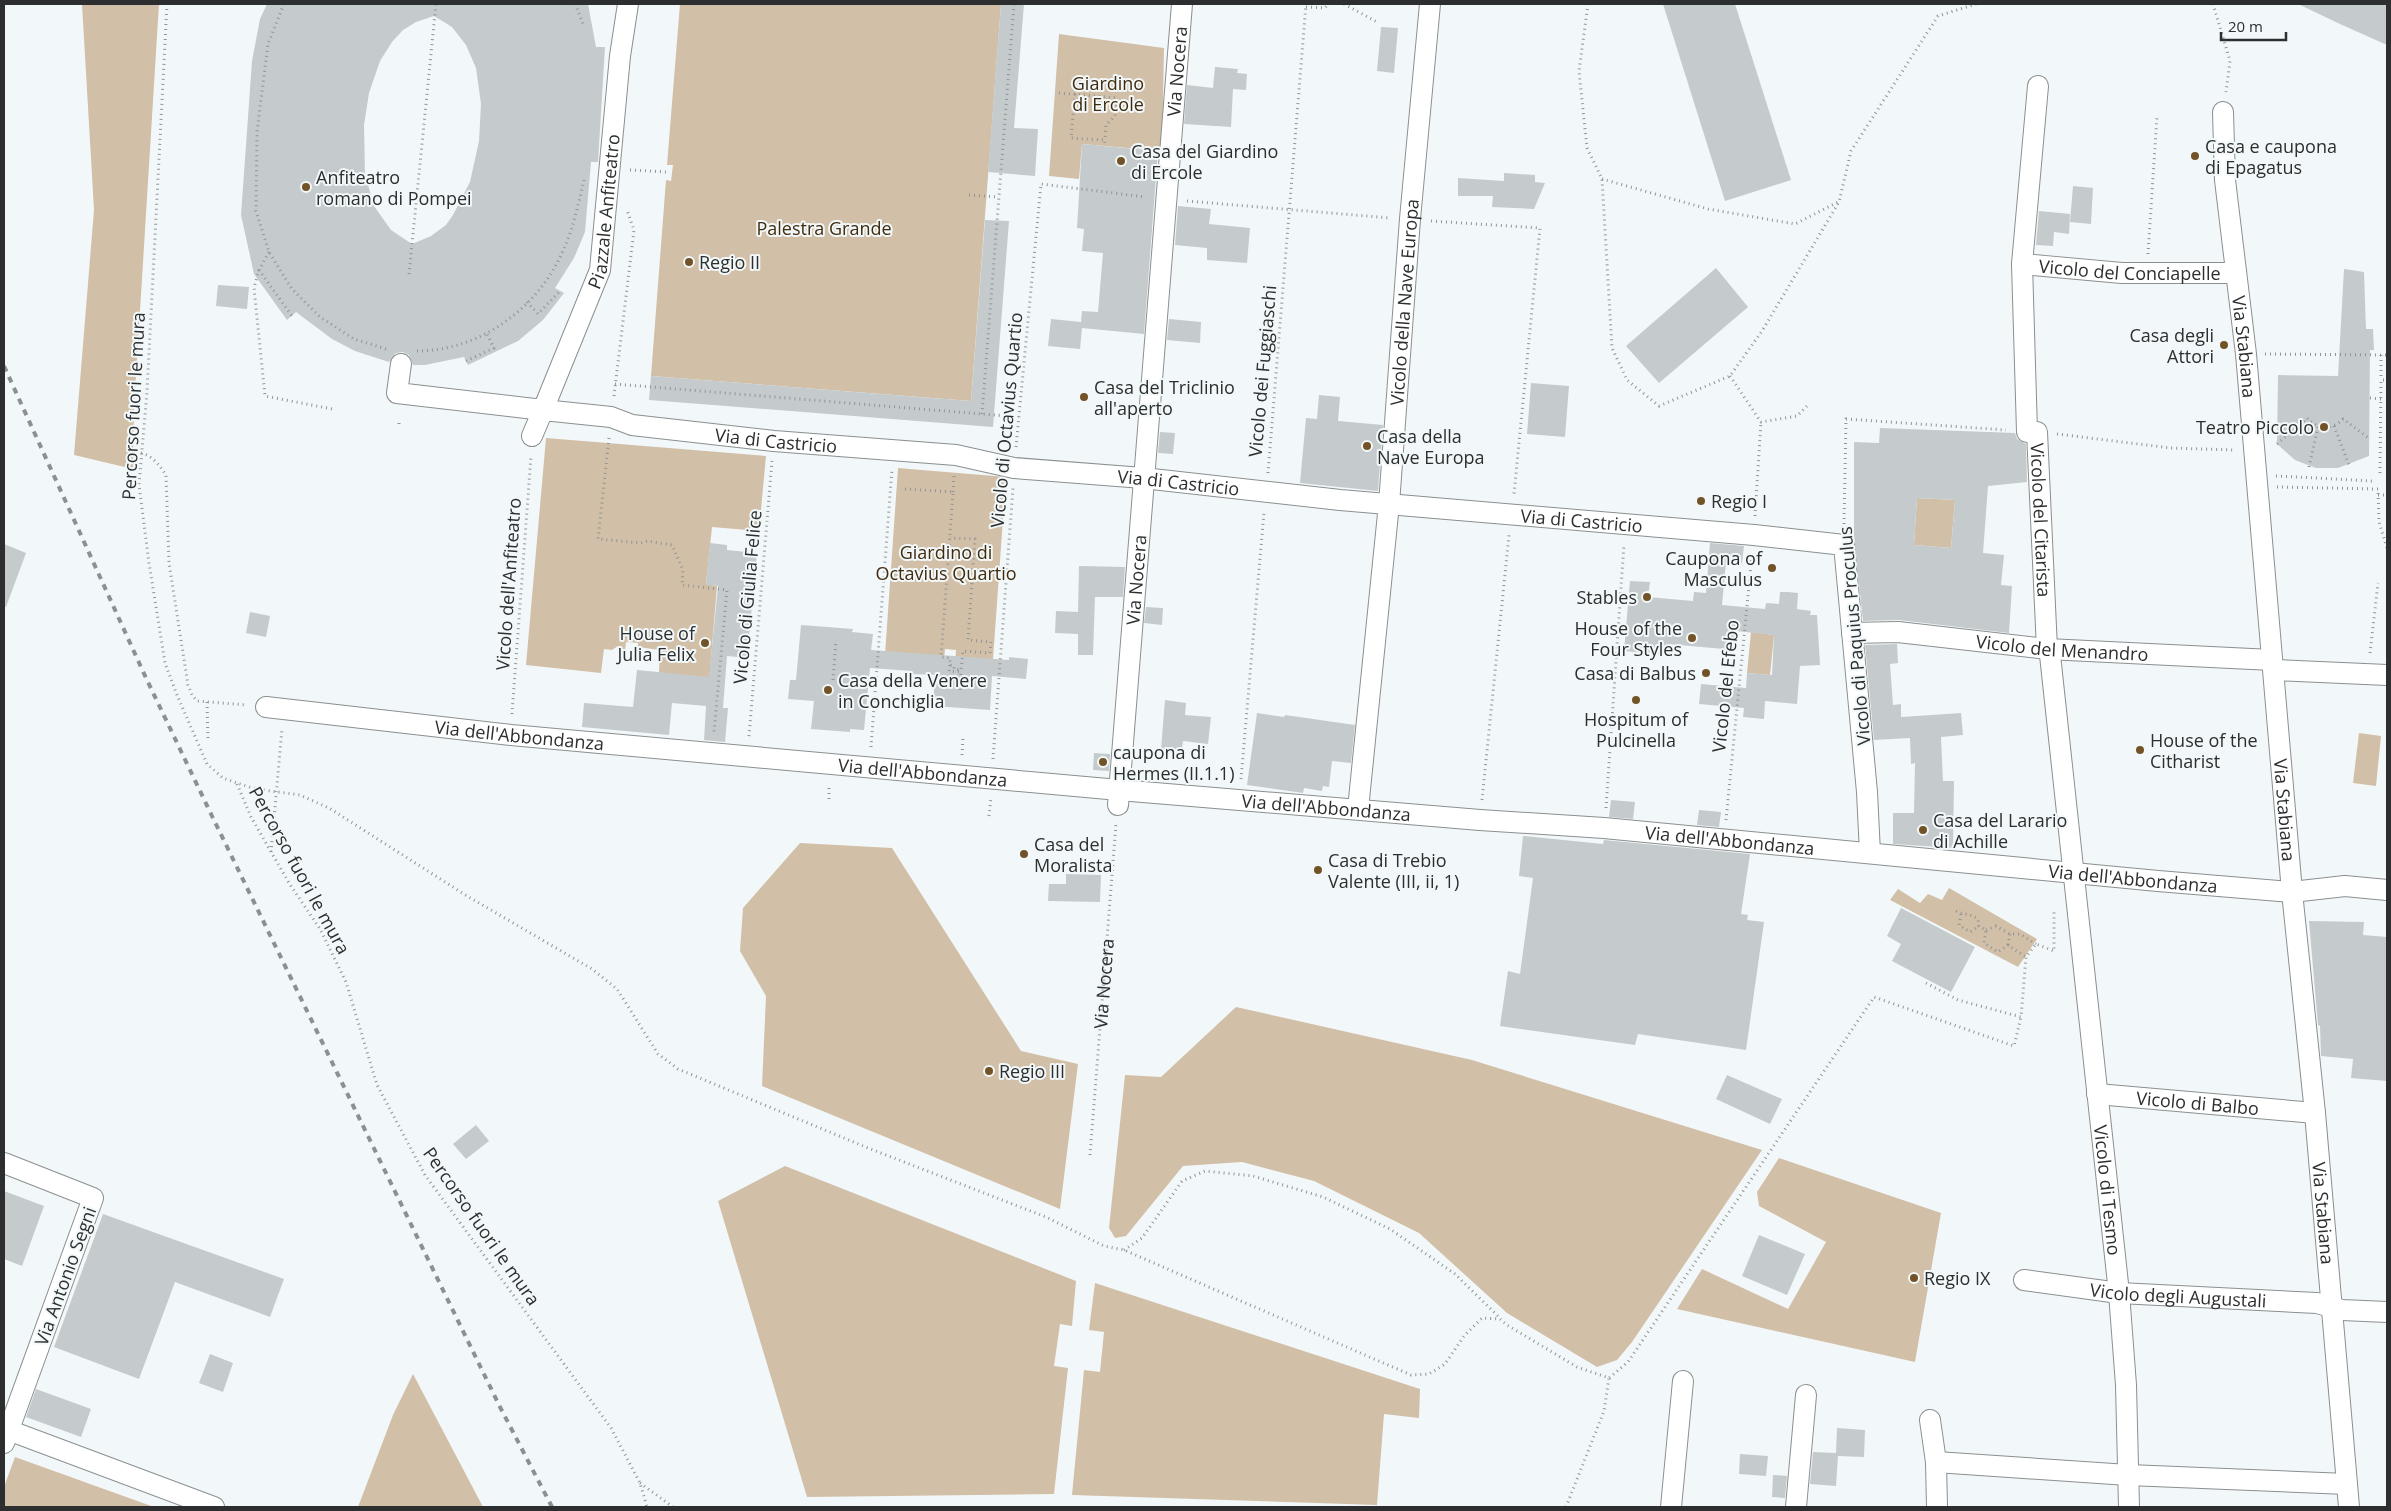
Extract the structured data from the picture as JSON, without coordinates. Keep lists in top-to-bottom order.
{
  "streets": {
    "street": [
      "Via Nocera",
      "Piazzale Anfiteatro",
      "Vicolo del Conciapelle",
      "Vicolo della Nave Europa",
      "Via Stabiana",
      "Via di Castricio",
      "Vicolo del Citarista",
      "Vicolo di Paquius Proculus",
      "Vicolo del Menandro",
      "Via dell'Abbondanza",
      "Vicolo di Balbo",
      "Vicolo di Tesmo",
      "Via Antonio Segni",
      "Vicolo degli Augustali"
    ],
    "path": [
      "Vicolo dei Fuggiaschi",
      "Percorso fuori le mura",
      "Vicolo di Octavius Quartio",
      "Vicolo dell'Anfiteatro",
      "Vicolo di Giulia Felice",
      "Vicolo del Efebo"
    ]
  },
  "crossings": [
    ["Via Nocera", "Via di Castricio"],
    ["Via Nocera", "Via dell'Abbondanza"],
    ["Piazzale Anfiteatro", "Via di Castricio"],
    ["Vicolo del Conciapelle", "Via Stabiana"],
    ["Vicolo del Conciapelle", "Vicolo del Citarista"],
    ["Vicolo della Nave Europa", "Via di Castricio"],
    ["Vicolo della Nave Europa", "Via dell'Abbondanza"],
    ["Via Stabiana", "Vicolo del Menandro"],
    ["Via Stabiana", "Via dell'Abbondanza"],
    ["Via Stabiana", "Vicolo di Balbo"],
    ["Via Stabiana", "Vicolo degli Augustali"],
    ["Vicolo dei Fuggiaschi", "Via di Castricio"],
    ["Vicolo dei Fuggiaschi", "Via dell'Abbondanza"],
    ["Vicolo di Octavius Quartio", "Via di Castricio"],
    ["Vicolo di Octavius Quartio", "Via dell'Abbondanza"],
    ["Via di Castricio", "Vicolo di Paquius Proculus"],
    ["Via di Castricio", "Vicolo del Efebo"],
    ["Vicolo del Citarista", "Vicolo di Paquius Proculus"],
    ["Vicolo del Citarista", "Vicolo del Menandro"],
    ["Vicolo del Citarista", "Via dell'Abbondanza"],
    ["Vicolo del Citarista", "Vicolo di Tesmo"],
    ["Vicolo dell'Anfiteatro", "Via dell'Abbondanza"],
    ["Vicolo di Paquius Proculus", "Vicolo del Menandro"],
    ["Vicolo di Paquius Proculus", "Via dell'Abbondanza"],
    ["Vicolo del Efebo", "Via dell'Abbondanza"],
    ["Via dell'Abbondanza", "Vicolo di Tesmo"],
    ["Vicolo di Balbo", "Vicolo di Tesmo"],
    ["Vicolo di Tesmo", "Vicolo degli Augustali"]
  ],
  "parks": ["Giardino di Ercole", "Palestra Grande", "Giardino di Octavius Quartio"],
  "places": [
    "Casa e caupona di Epagatus",
    "Casa del Giardino di Ercole",
    "Anfiteatro romano di Pompei",
    "Regio II",
    "Casa degli Attori",
    "Casa del Triclinio all'aperto",
    "Teatro Piccolo",
    "Casa della Nave Europa",
    "Regio I",
    "Caupona of Masculus",
    "Stables",
    "House of the Four Styles",
    "House of Julia Felix",
    "Casa di Balbus",
    "Casa della Venere in Conchiglia",
    "Hospitum of Pulcinella",
    "House of the Citharist",
    "caupona di Hermes (II.1.1)",
    "Casa del Larario di Achille",
    "Casa del Moralista",
    "Casa di Trebio Valente (III, ii, 1)",
    "Regio III",
    "Regio IX"
  ],
  "scale_bar": "20 m"
}
